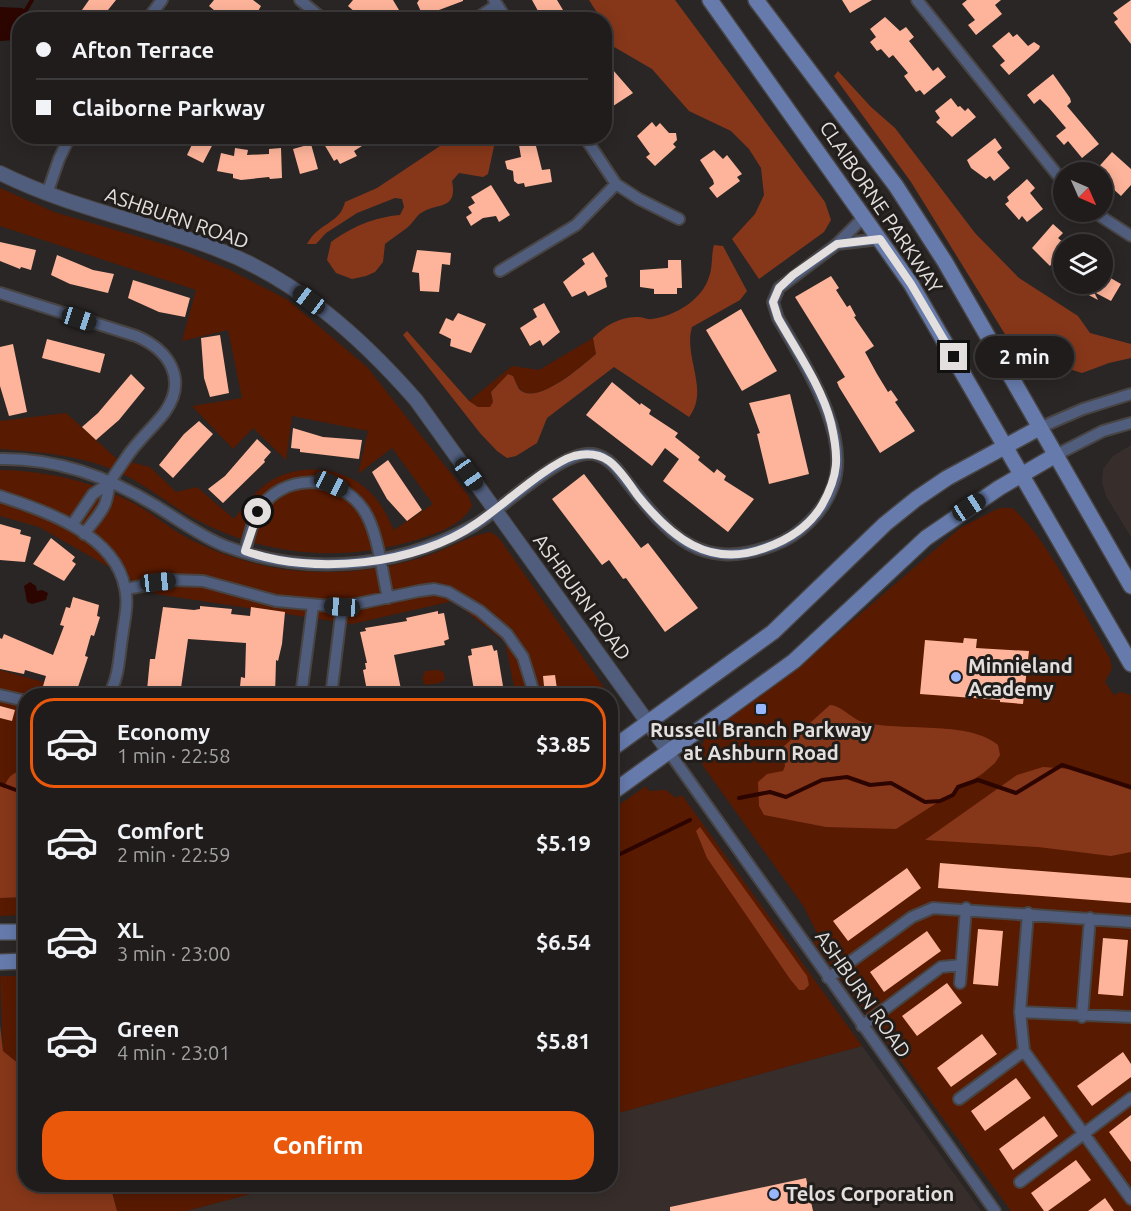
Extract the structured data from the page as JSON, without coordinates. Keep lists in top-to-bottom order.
{
  "streets": {
    "main road": ["CLAIBORNE PARKWAY"],
    "street": ["ASHBURN ROAD"]
  },
  "places": {
    "other": ["Minnieland Academy", "Telos Corporation"],
    "transit": ["Russell Branch Parkway at Ashburn Road"]
  },
  "north": "bottom right",
  "page": {
    "banner": ["Afton Terrace", "Claiborne Parkway"],
    "bubble": "2 min",
    "list": [
      {
        "name": "Economy",
        "note": "1 min · 22:58",
        "value": "$3.85"
      },
      {
        "name": "Comfort",
        "note": "2 min · 22:59",
        "value": "$5.19"
      },
      {
        "name": "XL",
        "note": "3 min · 23:00",
        "value": "$6.54"
      },
      {
        "name": "Green",
        "note": "4 min · 23:01",
        "value": "$5.81"
      }
    ],
    "buttons": "Confirm"
  }
}
